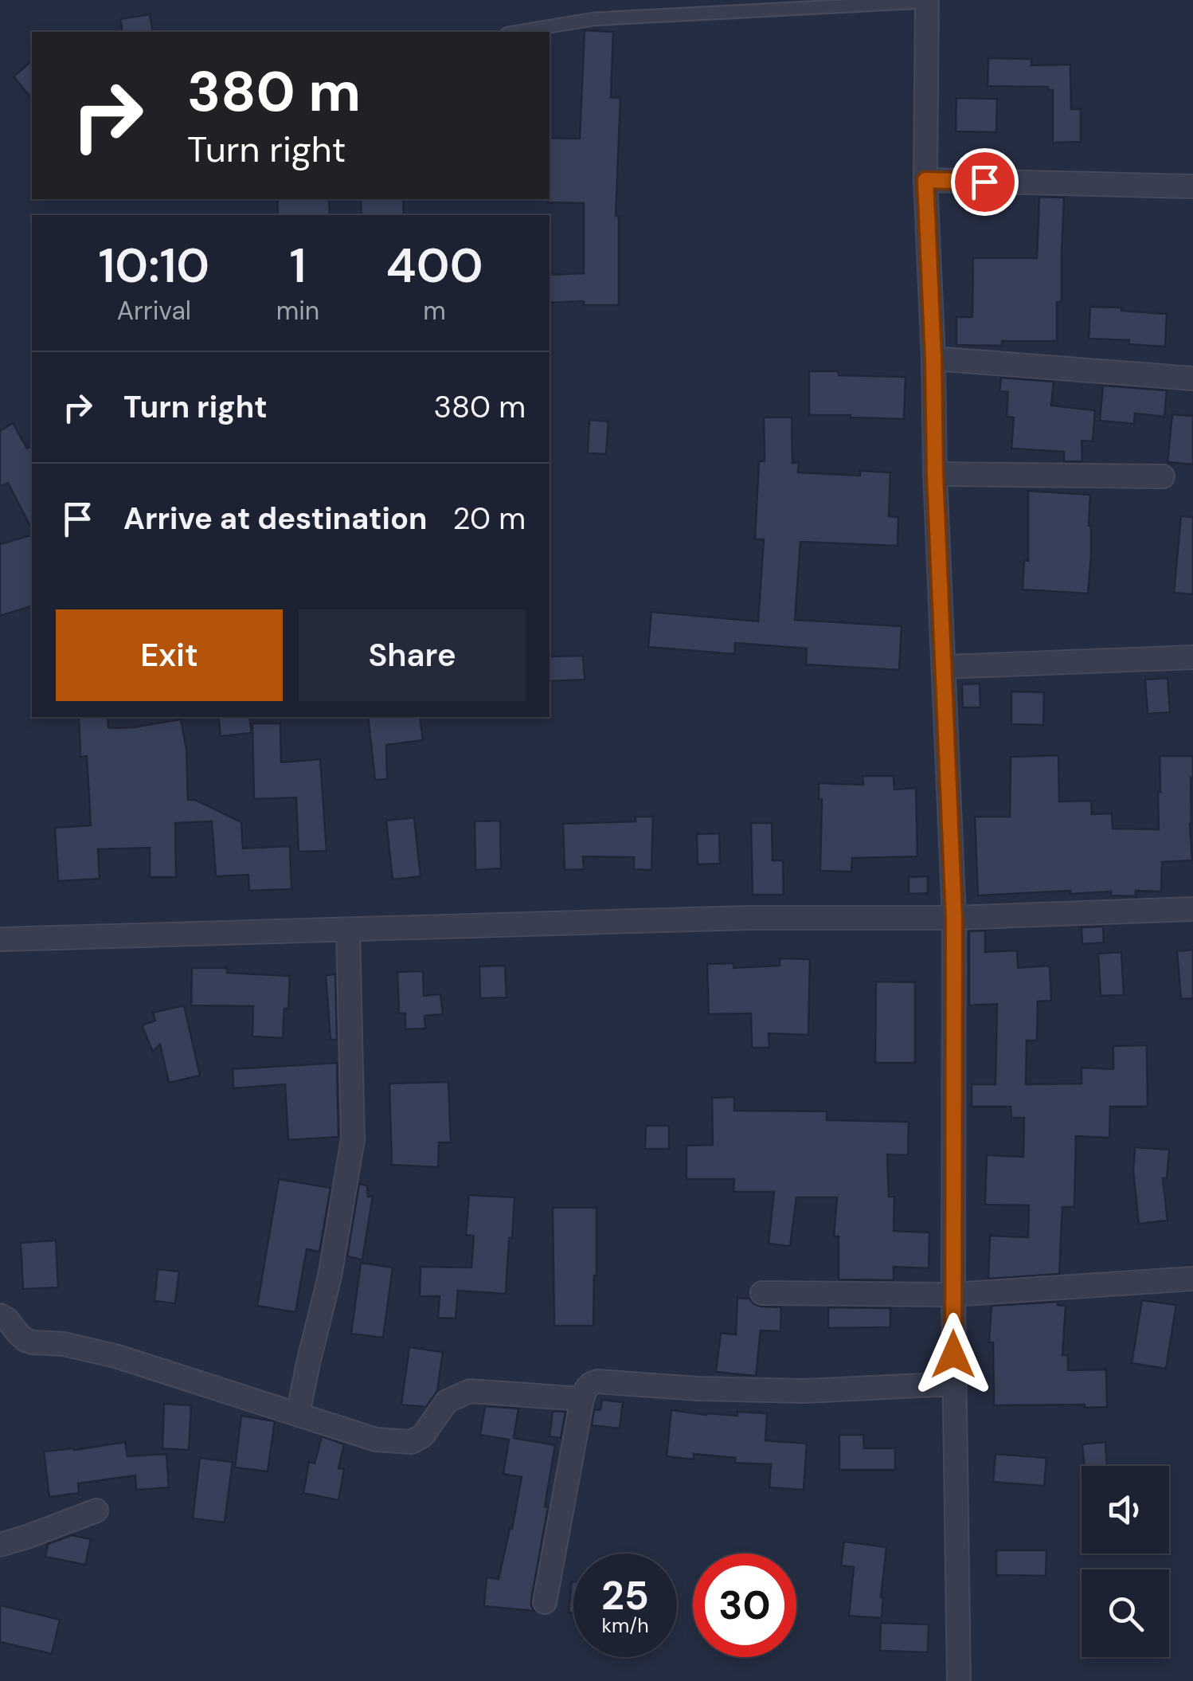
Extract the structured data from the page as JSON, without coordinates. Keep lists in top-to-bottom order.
{
  "page": {
    "turn": ["380 m", "Turn right"],
    "eta": [
      "10:10",
      "Arrival",
      "1",
      "min",
      "400",
      "m"
    ],
    "list": [
      {
        "name": "Turn right",
        "value": "380 m"
      },
      {
        "name": "Arrive at destination",
        "value": "20 m"
      }
    ],
    "buttons": ["Exit", "Share"],
    "speed": "25 km/h",
    "limit": "30"
  }
}
